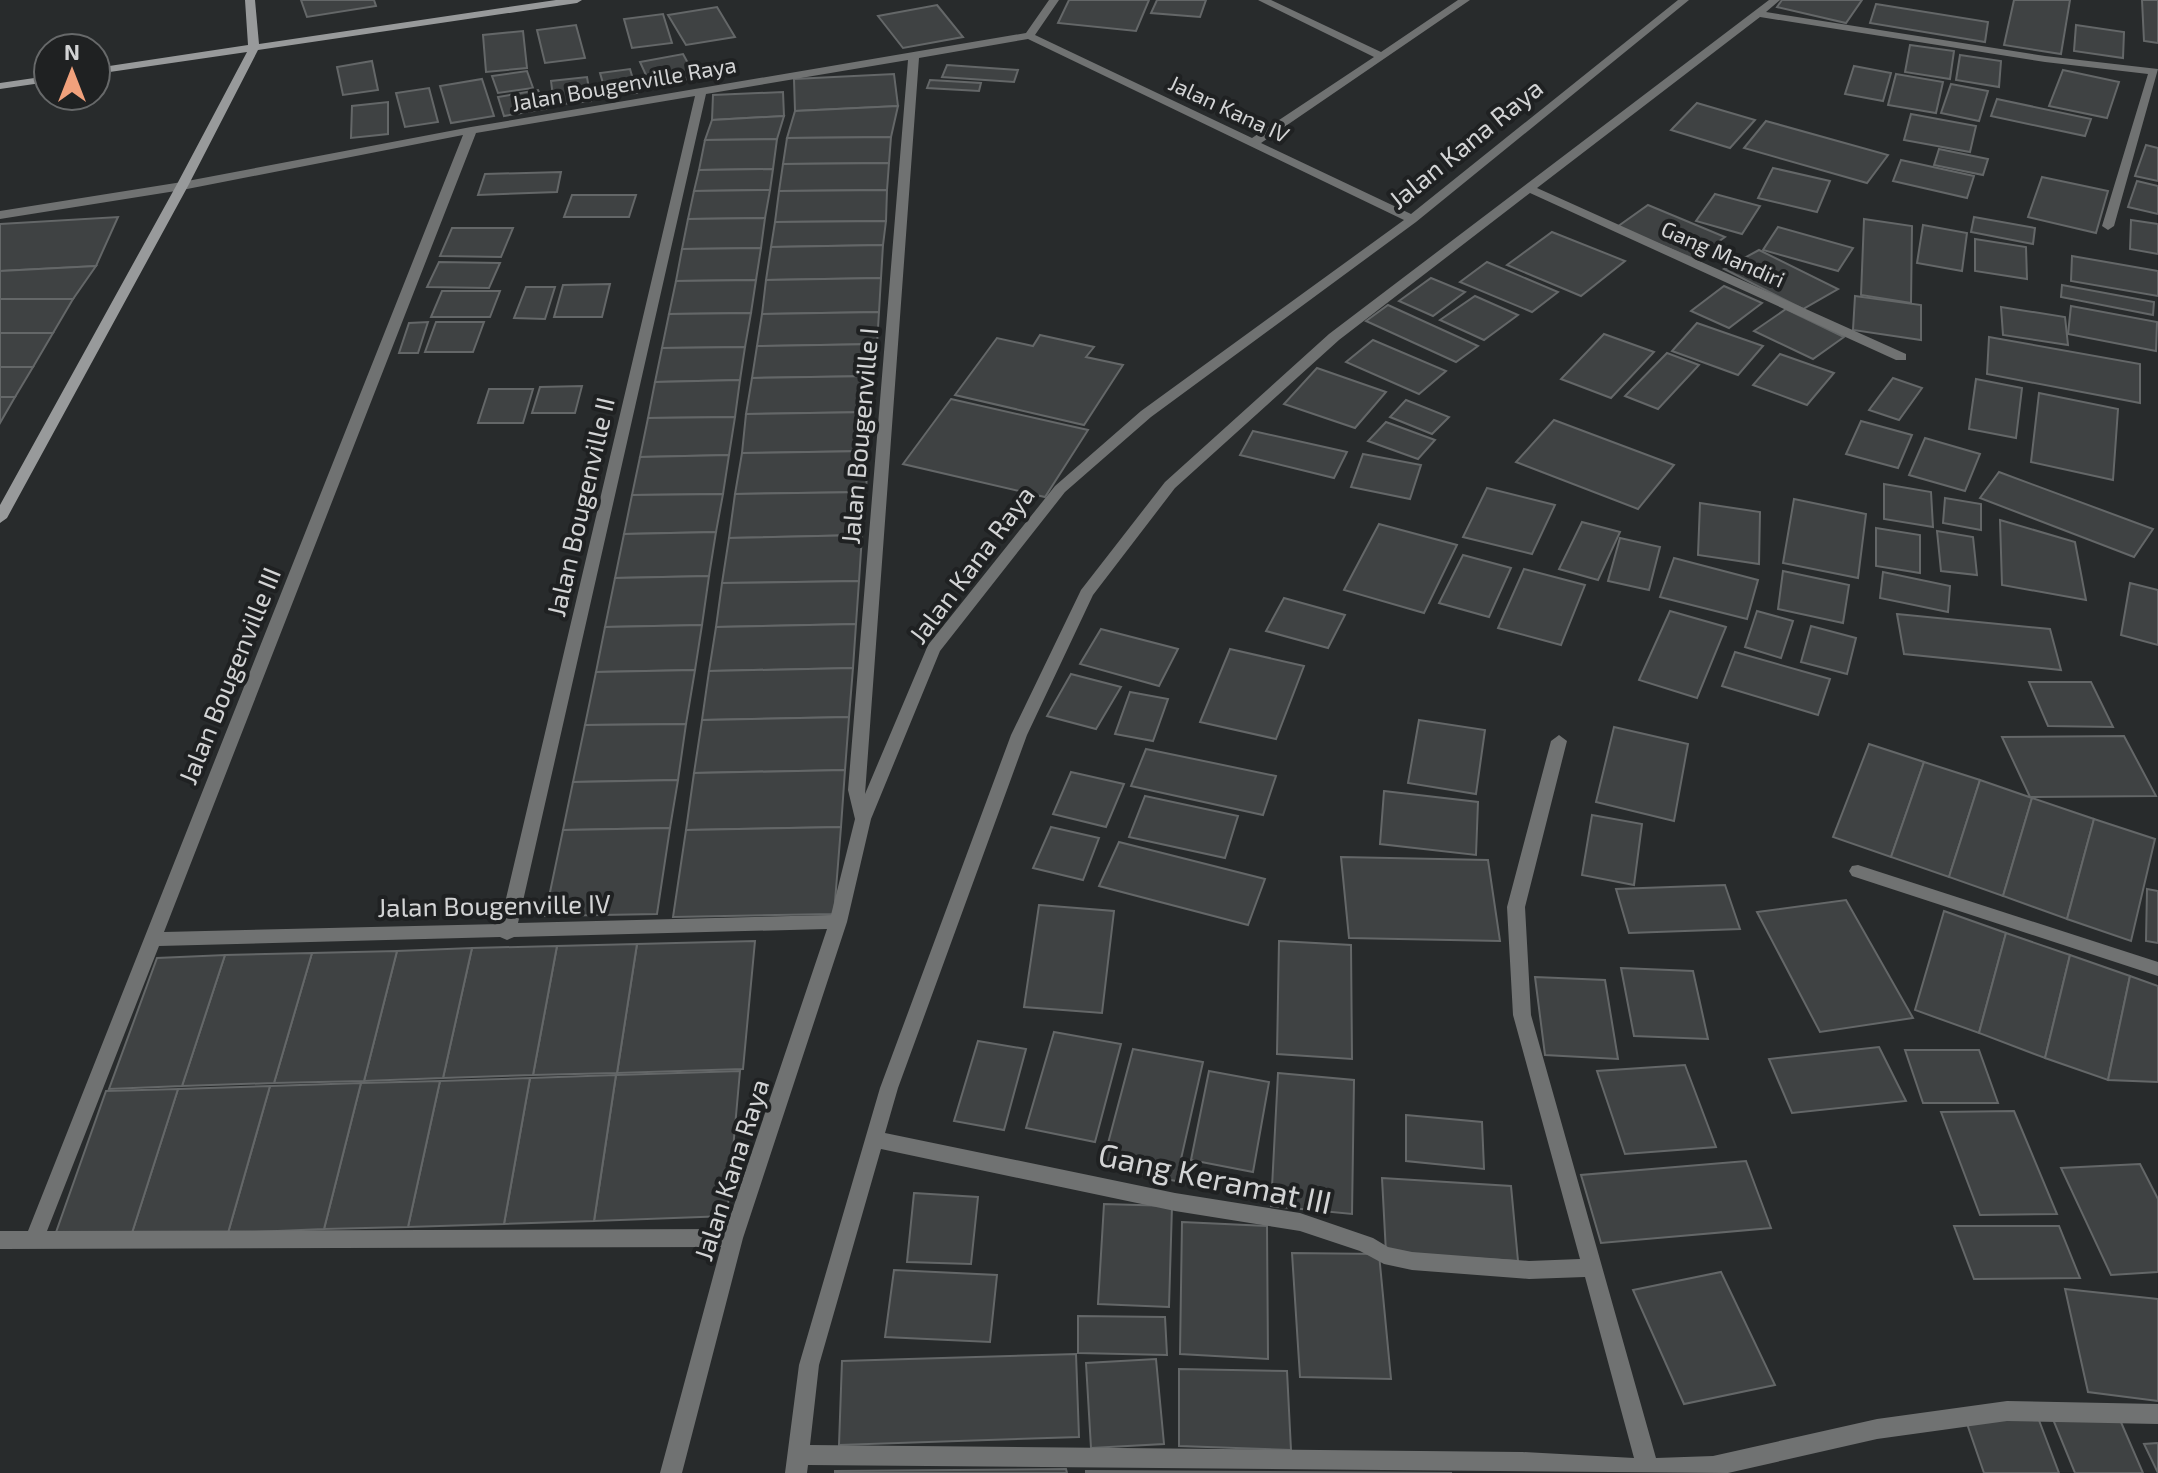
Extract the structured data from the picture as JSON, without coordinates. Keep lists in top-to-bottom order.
{
  "streets": {
    "street": [
      "Jalan Bougenville Raya",
      "Jalan Kana IV",
      "Jalan Kana Raya",
      "Gang Mandiri",
      "Jalan Bougenville I",
      "Jalan Bougenville II",
      "Jalan Bougenville III",
      "Jalan Bougenville IV",
      "Gang Keramat III"
    ]
  },
  "crossings": [
    ["Jalan Bougenville Raya", "Jalan Kana IV"],
    ["Jalan Bougenville Raya", "Jalan Bougenville I"],
    ["Jalan Bougenville Raya", "Jalan Bougenville II"],
    ["Jalan Bougenville Raya", "Jalan Bougenville III"],
    ["Jalan Kana IV", "Jalan Kana Raya"],
    ["Jalan Kana Raya", "Jalan Bougenville I"],
    ["Jalan Kana Raya", "Jalan Bougenville IV"],
    ["Jalan Bougenville II", "Jalan Bougenville IV"],
    ["Jalan Bougenville III", "Jalan Bougenville IV"]
  ],
  "north": "top"
}
